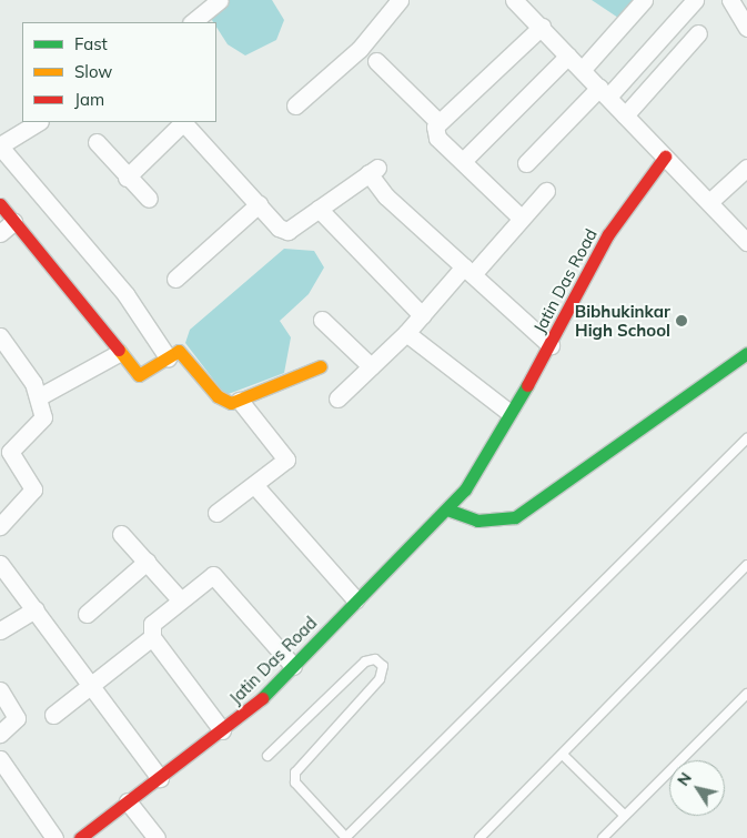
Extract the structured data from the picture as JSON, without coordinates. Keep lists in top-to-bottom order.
{
  "streets": {
    "street": ["Jatin Das Road"]
  },
  "places": ["Bibhukinkar High School"],
  "legend": ["Fast", "Slow", "Jam"],
  "north": "top left"
}
